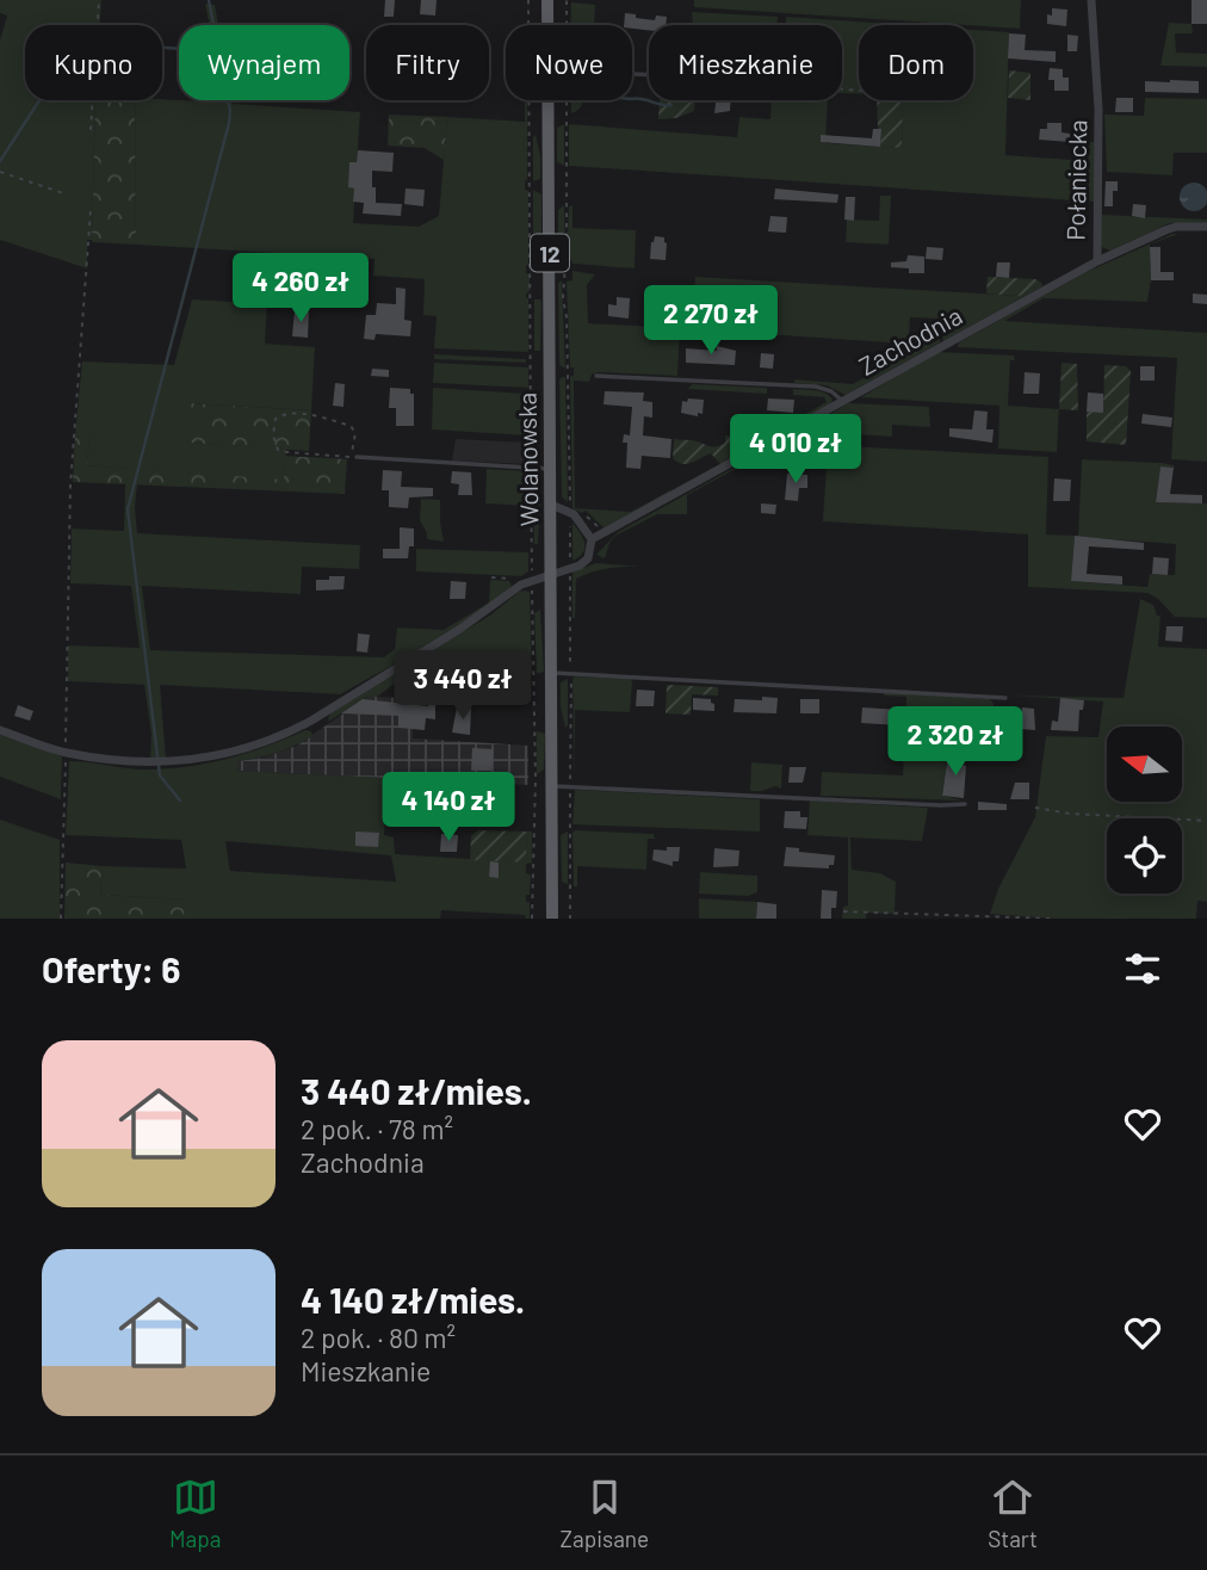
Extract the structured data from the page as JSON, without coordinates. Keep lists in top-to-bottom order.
{
  "streets": {
    "main road": ["12", "Wolanowska"],
    "street": ["Połaniecka", "Zachodnia"]
  },
  "crossings": [
    ["Połaniecka", "Zachodnia"]
  ],
  "north": "left",
  "page": {
    "chip": [
      "Kupno",
      "Wynajem",
      "Filtry",
      "Nowe",
      "Mieszkanie",
      "Dom"
    ],
    "price": [
      "4 260 zł",
      "2 270 zł",
      "4 010 zł",
      "3 440 zł",
      "2 320 zł",
      "4 140 zł"
    ],
    "heading": "Oferty: 6",
    "list": [
      {
        "name": "3 440 zł/mies.",
        "note": "2 pok. · 78 m² · Zachodnia"
      },
      {
        "name": "4 140 zł/mies.",
        "note": "2 pok. · 80 m² · Mieszkanie"
      }
    ],
    "tabs": ["Mapa", "Zapisane", "Start"]
  }
}
